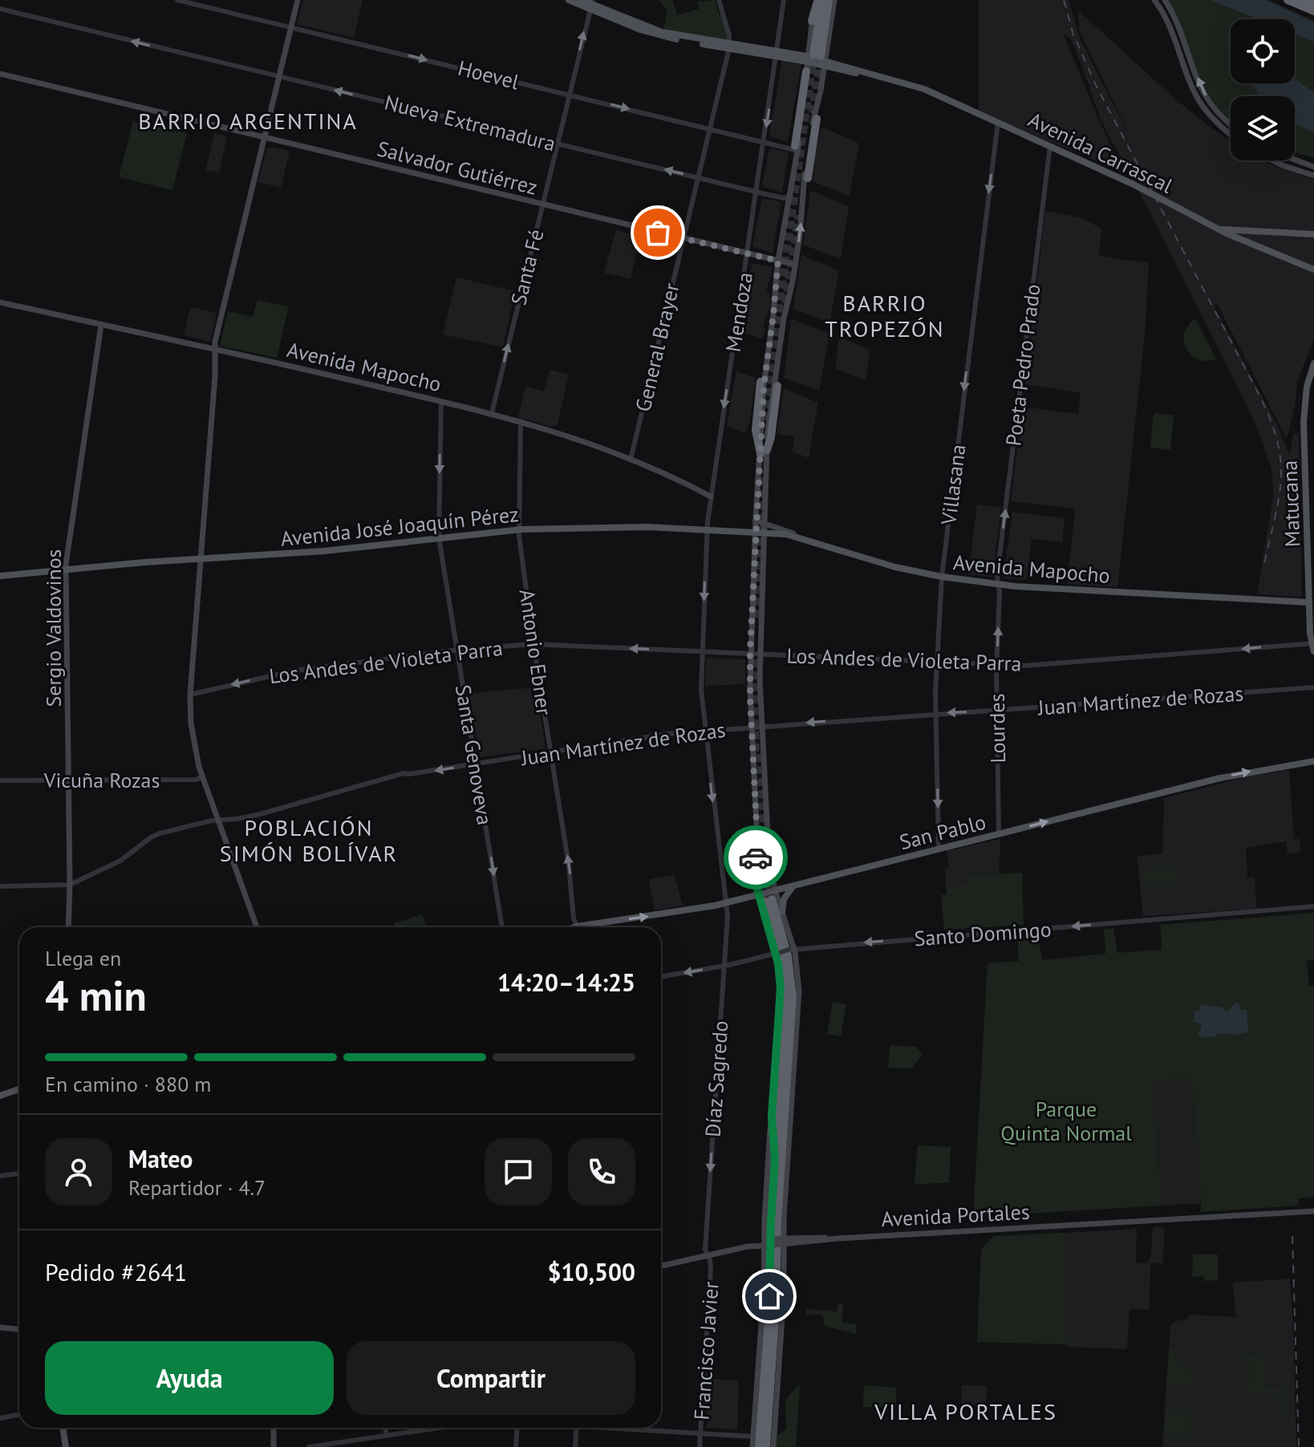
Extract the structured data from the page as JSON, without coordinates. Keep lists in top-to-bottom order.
{
  "streets": {
    "main road": [
      "Avenida Carrascal",
      "Salvador Gutiérrez",
      "Avenida Mapocho",
      "Matucana",
      "Avenida José Joaquín Pérez",
      "Sergio Valdovinos",
      "San Pablo",
      "Avenida Portales"
    ],
    "street": [
      "Hoevel",
      "Nueva Extremadura",
      "Santa Fé",
      "Mendoza",
      "General Brayer",
      "Poeta Pedro Prado",
      "Villasana",
      "Antonio Ebner",
      "Los Andes de Violeta Parra",
      "Juan Martínez de Rozas",
      "Lourdes",
      "Santa Genoveva",
      "Vicuña Rozas",
      "Santo Domingo",
      "Díaz Sagredo",
      "Francisco Javier"
    ]
  },
  "crossings": [
    ["Hoevel", "Santa Fé"],
    ["Hoevel", "Mendoza"],
    ["Hoevel", "General Brayer"],
    ["Nueva Extremadura", "Santa Fé"],
    ["Nueva Extremadura", "Mendoza"],
    ["Nueva Extremadura", "General Brayer"],
    ["Avenida Carrascal", "Santa Fé"],
    ["Avenida Carrascal", "Mendoza"],
    ["Avenida Carrascal", "General Brayer"],
    ["Avenida Carrascal", "Poeta Pedro Prado"],
    ["Avenida Carrascal", "Villasana"],
    ["Salvador Gutiérrez", "Santa Fé"],
    ["Salvador Gutiérrez", "Mendoza"],
    ["Salvador Gutiérrez", "General Brayer"],
    ["Santa Fé", "Avenida Mapocho"],
    ["Mendoza", "Avenida Mapocho"],
    ["Mendoza", "Avenida José Joaquín Pérez"],
    ["Mendoza", "Los Andes de Violeta Parra"],
    ["Mendoza", "Juan Martínez de Rozas"],
    ["Mendoza", "Díaz Sagredo"],
    ["General Brayer", "Avenida Mapocho"],
    ["Poeta Pedro Prado", "Avenida Mapocho"],
    ["Poeta Pedro Prado", "Lourdes"],
    ["Avenida Mapocho", "Villasana"],
    ["Avenida Mapocho", "Matucana"],
    ["Avenida Mapocho", "Avenida José Joaquín Pérez"],
    ["Avenida Mapocho", "Sergio Valdovinos"],
    ["Avenida Mapocho", "Antonio Ebner"],
    ["Avenida Mapocho", "Lourdes"],
    ["Avenida Mapocho", "Santa Genoveva"],
    ["Villasana", "Los Andes de Violeta Parra"],
    ["Villasana", "Juan Martínez de Rozas"],
    ["Villasana", "San Pablo"],
    ["Matucana", "Los Andes de Violeta Parra"],
    ["Avenida José Joaquín Pérez", "Sergio Valdovinos"],
    ["Avenida José Joaquín Pérez", "Antonio Ebner"],
    ["Avenida José Joaquín Pérez", "Santa Genoveva"],
    ["Sergio Valdovinos", "Juan Martínez de Rozas"],
    ["Sergio Valdovinos", "Vicuña Rozas"],
    ["Antonio Ebner", "Los Andes de Violeta Parra"],
    ["Antonio Ebner", "Juan Martínez de Rozas"],
    ["Antonio Ebner", "San Pablo"],
    ["Los Andes de Violeta Parra", "Lourdes"],
    ["Los Andes de Violeta Parra", "Santa Genoveva"],
    ["Juan Martínez de Rozas", "Lourdes"],
    ["Juan Martínez de Rozas", "Santa Genoveva"],
    ["Juan Martínez de Rozas", "Díaz Sagredo"],
    ["Lourdes", "San Pablo"],
    ["San Pablo", "Díaz Sagredo"],
    ["Santo Domingo", "Díaz Sagredo"],
    ["Díaz Sagredo", "Avenida Portales"],
    ["Díaz Sagredo", "Francisco Javier"],
    ["Avenida Portales", "Francisco Javier"]
  ],
  "one_way": [
    "Hoevel",
    "Nueva Extremadura",
    "Santa Fé",
    "Mendoza",
    "Poeta Pedro Prado",
    "Villasana",
    "Los Andes de Violeta Parra",
    "Juan Martínez de Rozas",
    "Santa Genoveva",
    "San Pablo",
    "Santo Domingo",
    "Díaz Sagredo"
  ],
  "districts": [
    "BARRIO ARGENTINA",
    "BARRIO TROPEZÓN",
    "POBLACIÓN SIMÓN BOLÍVAR",
    "VILLA PORTALES"
  ],
  "parks": ["Parque Quinta Normal"],
  "page": {
    "heading": ["4 min", "Llega en", "14:20–14:25"],
    "panel": [
      "Mateo",
      "Repartidor · 4.7",
      "Pedido #2641",
      "$10,500"
    ],
    "bar": "En camino · 880 m",
    "buttons": ["Ayuda", "Compartir"]
  }
}
